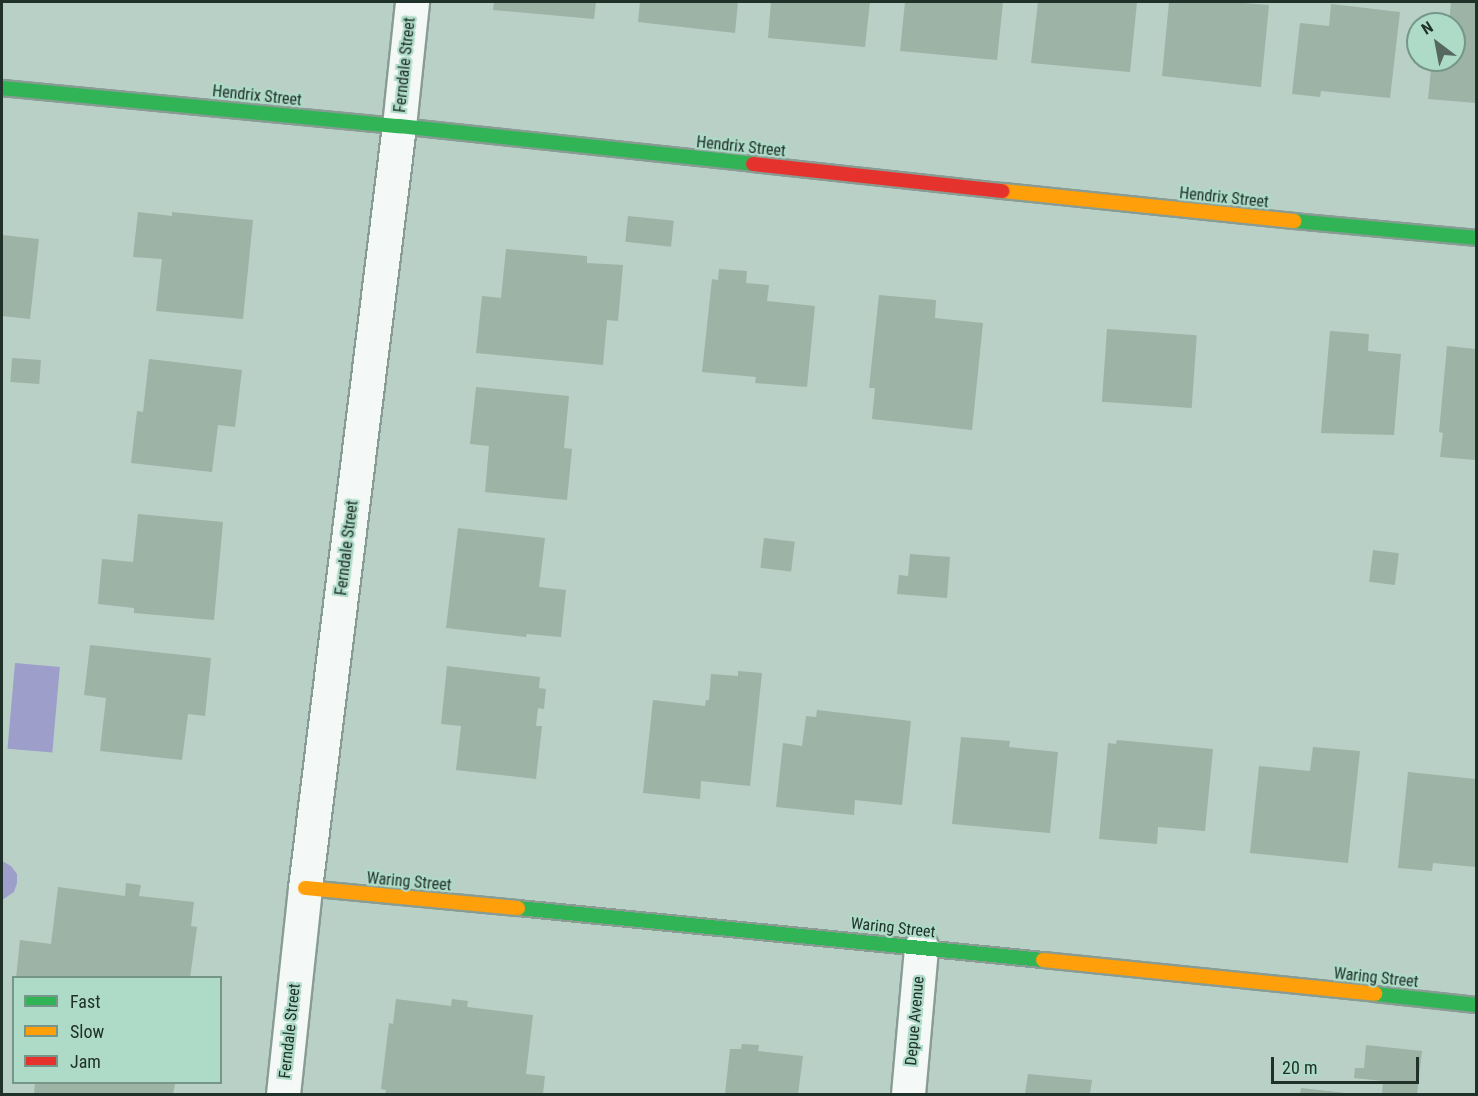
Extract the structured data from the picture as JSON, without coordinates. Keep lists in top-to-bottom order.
{
  "streets": {
    "street": [
      "Ferndale Street",
      "Hendrix Street",
      "Waring Street",
      "Depue Avenue"
    ]
  },
  "crossings": [
    ["Ferndale Street", "Hendrix Street"],
    ["Ferndale Street", "Waring Street"],
    ["Waring Street", "Depue Avenue"]
  ],
  "legend": ["Fast", "Slow", "Jam"],
  "scale_bar": "20 m",
  "north": "top left"
}
